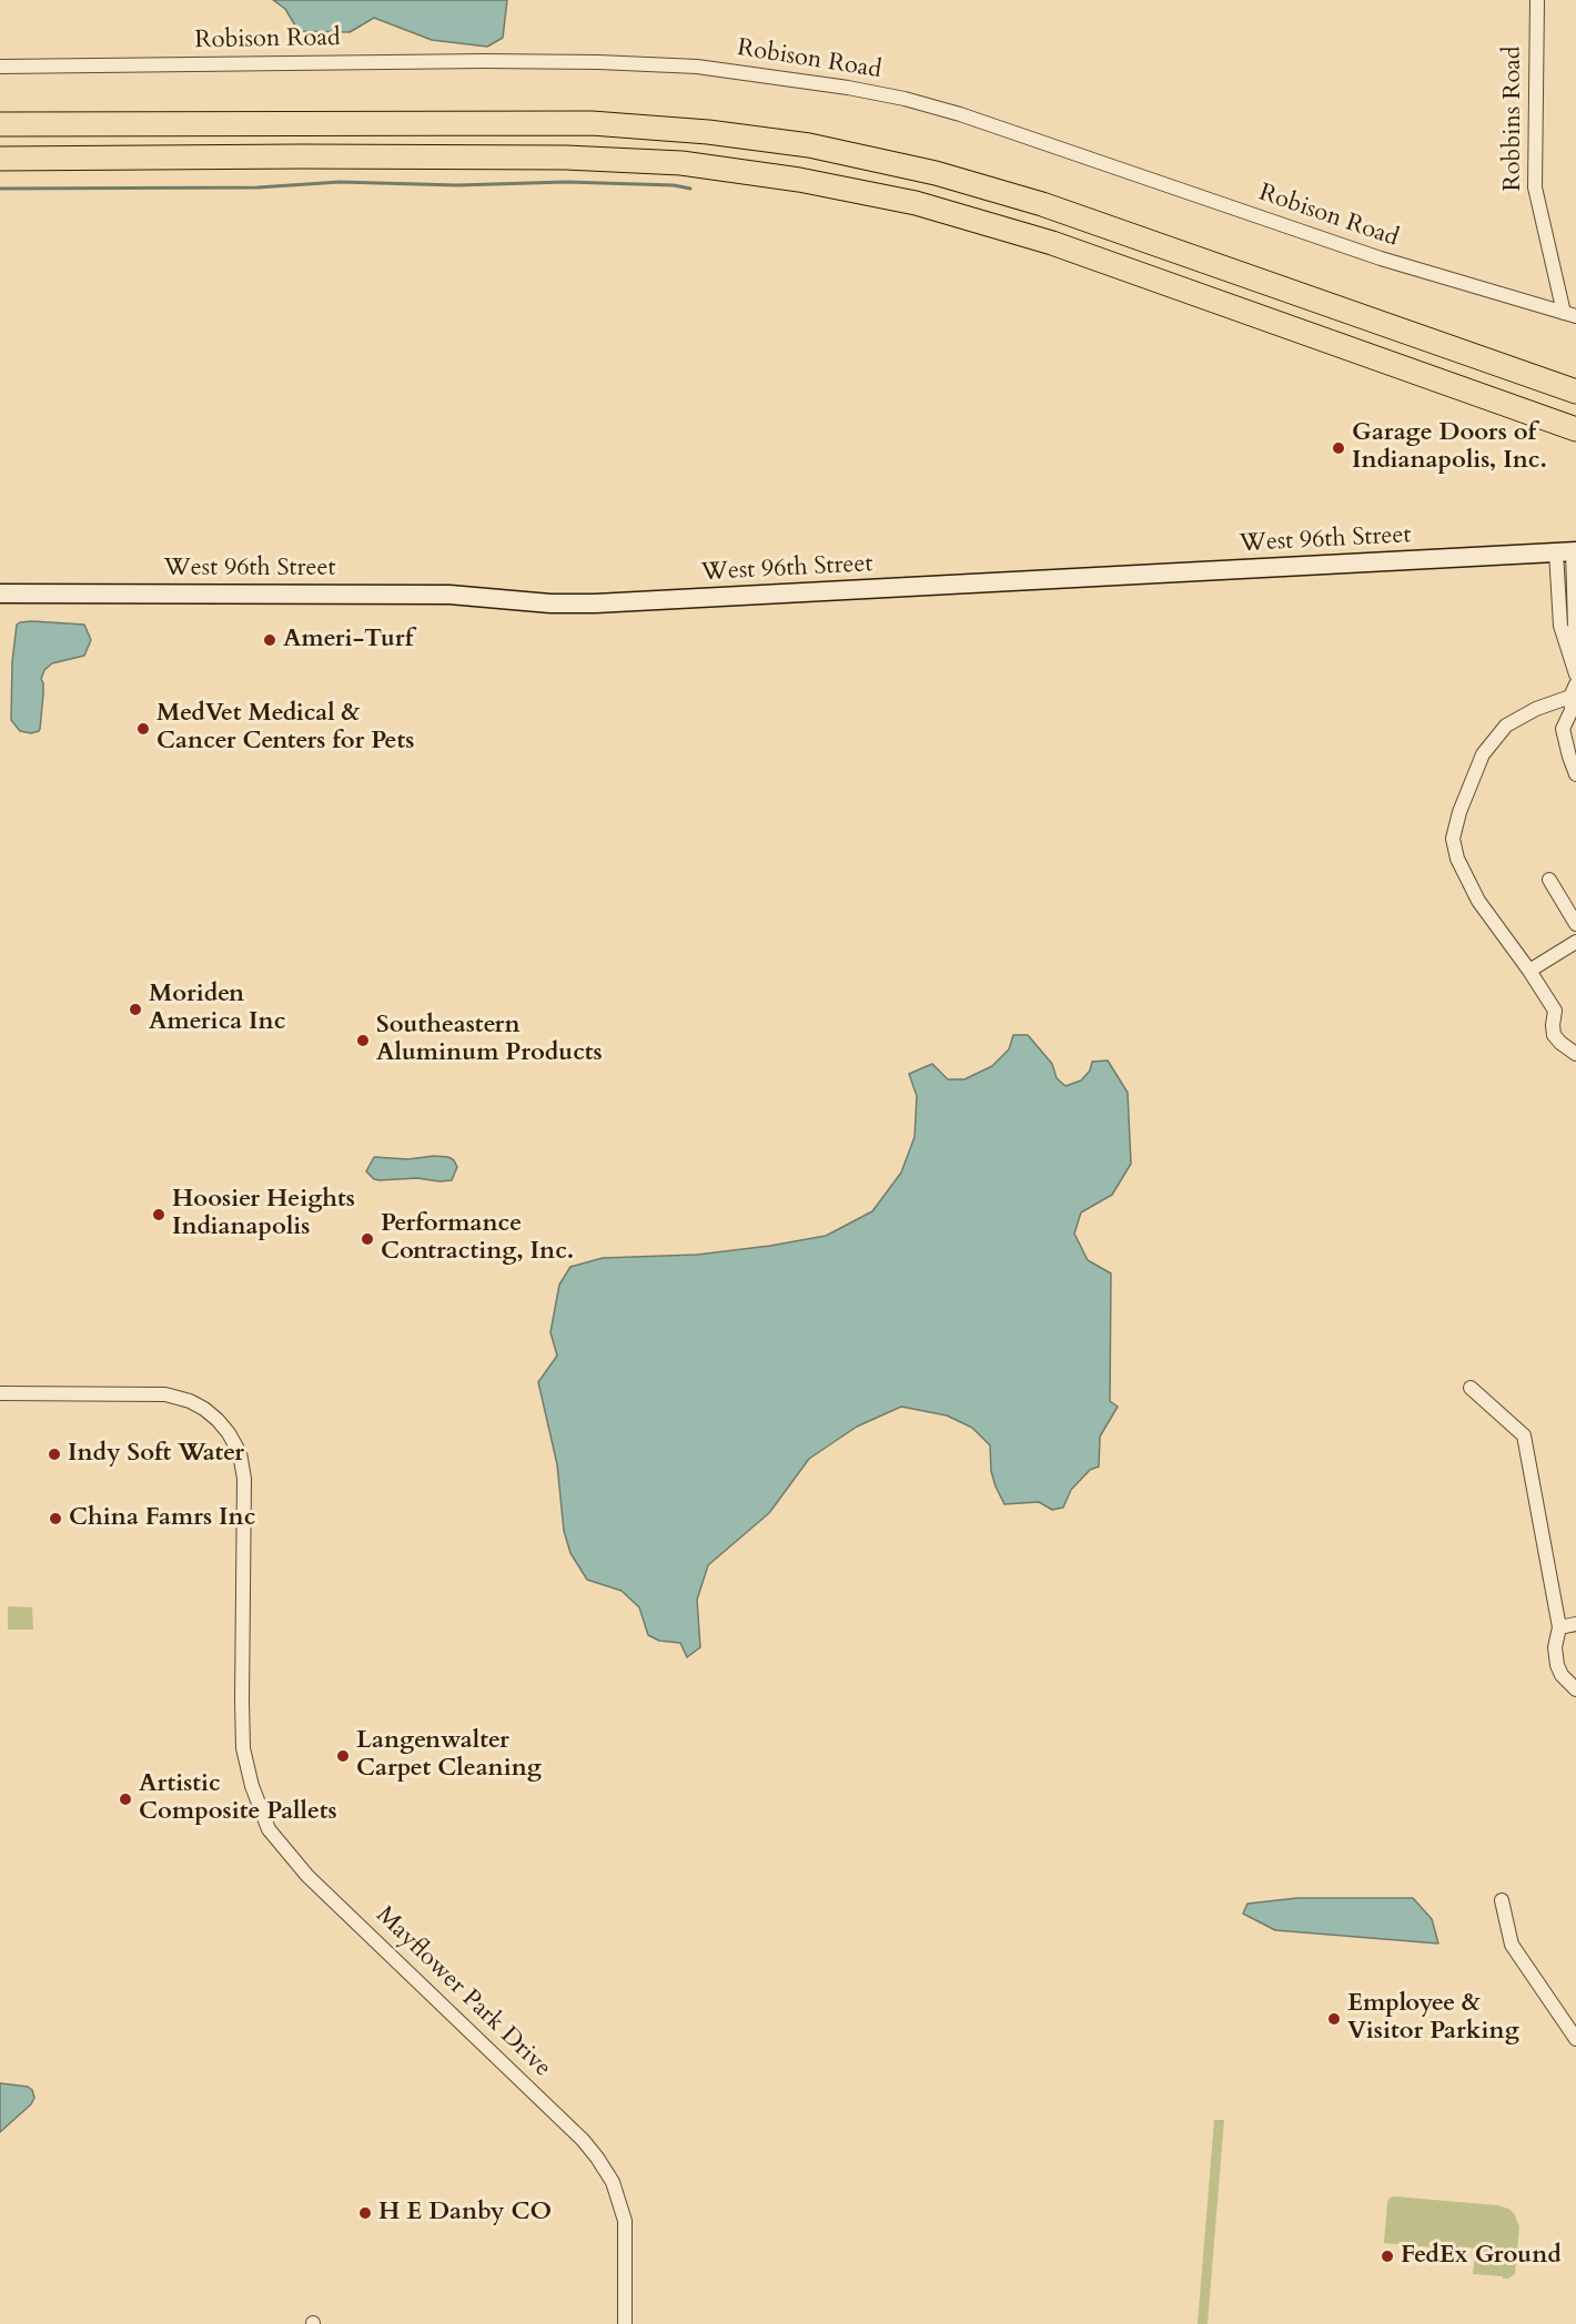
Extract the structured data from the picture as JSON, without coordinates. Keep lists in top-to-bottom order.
{
  "streets": {
    "street": [
      "Robison Road",
      "Robbins Road",
      "West 96th Street",
      "Mayflower Park Drive"
    ]
  },
  "crossings": [
    ["Robison Road", "Robbins Road"]
  ],
  "places": [
    "Garage Doors of Indianapolis, Inc.",
    "Ameri-Turf",
    "MedVet Medical & Cancer Centers for Pets",
    "Moriden America Inc",
    "Southeastern Aluminum Products",
    "Hoosier Heights Indianapolis",
    "Performance Contracting, Inc.",
    "Indy Soft Water",
    "China Famrs Inc",
    "Langenwalter Carpet Cleaning",
    "Artistic Composite Pallets",
    "Employee & Visitor Parking",
    "H E Danby CO",
    "FedEx Ground"
  ]
}
